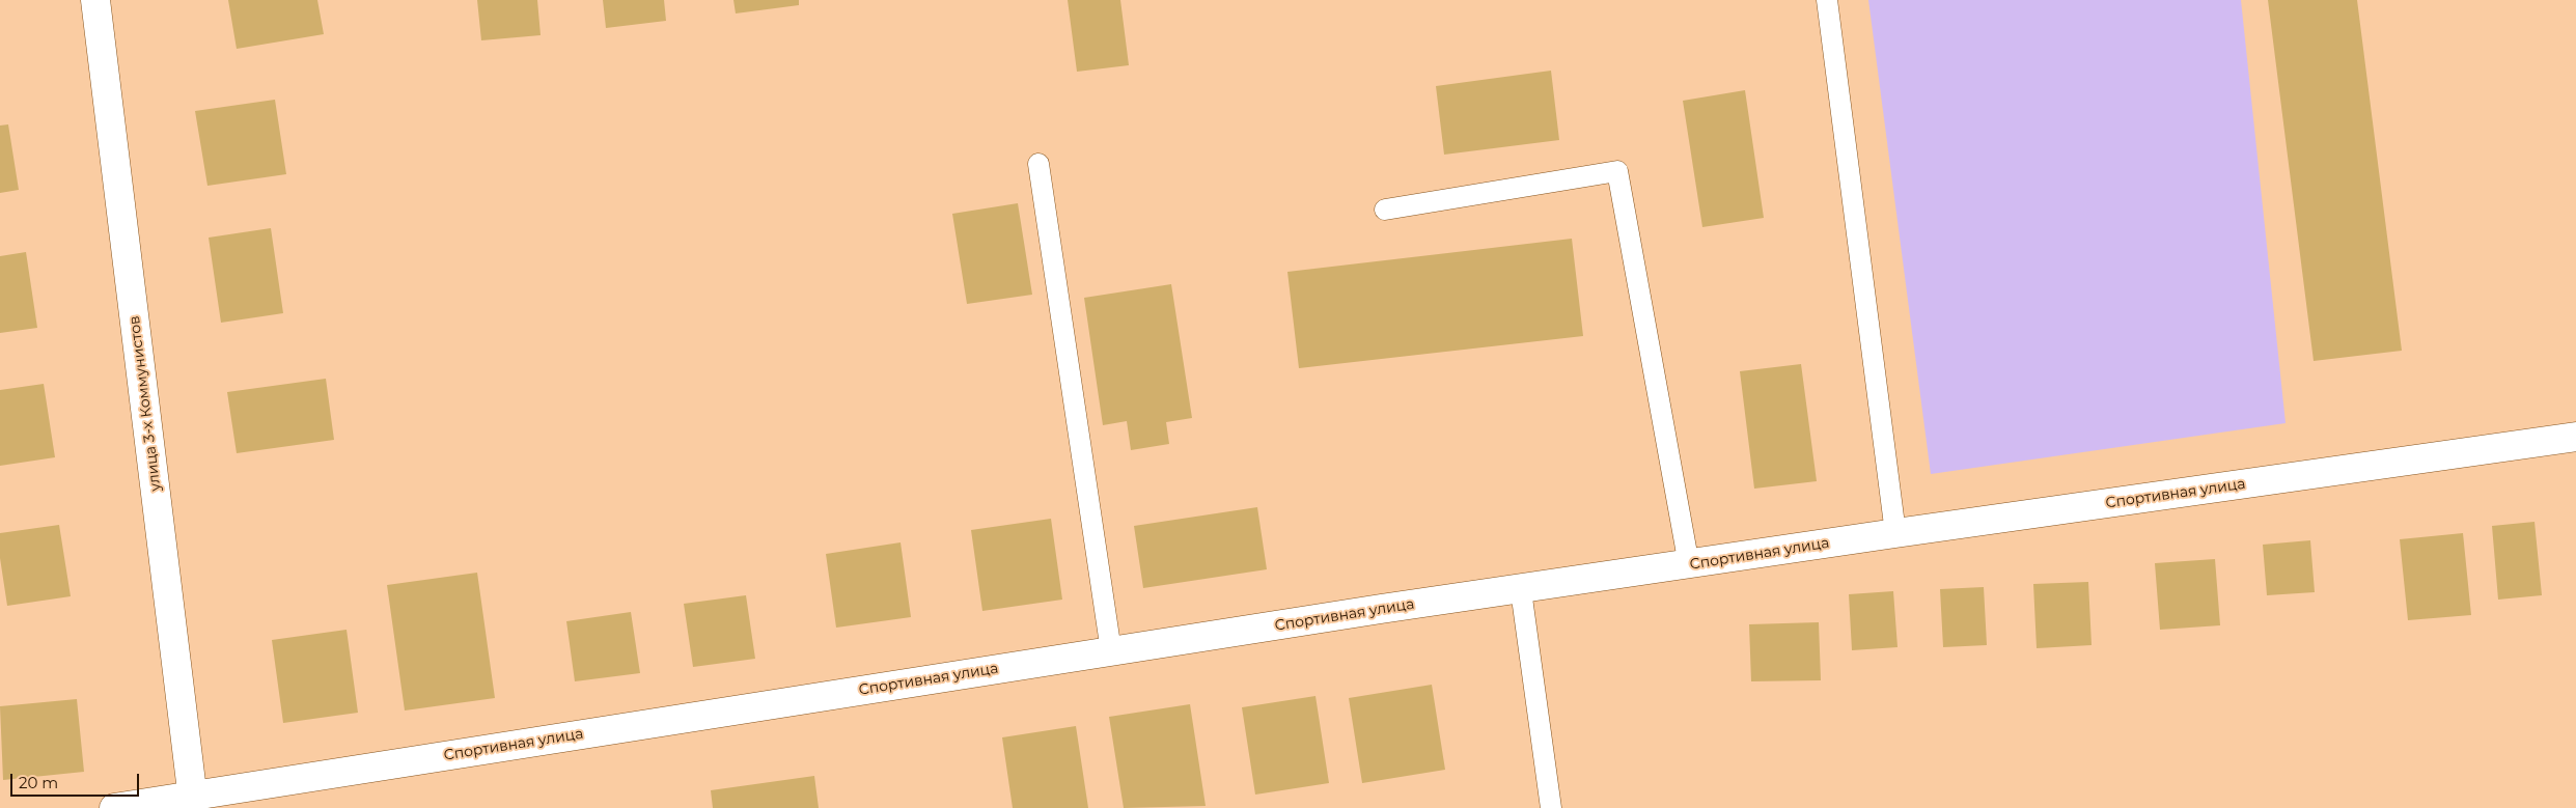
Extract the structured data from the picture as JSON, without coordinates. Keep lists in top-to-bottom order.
{
  "streets": {
    "street": ["улица 3-х Коммунистов", "Спортивная улица"]
  },
  "crossings": [
    ["улица 3-х Коммунистов", "Спортивная улица"]
  ],
  "scale_bar": "20 m"
}
